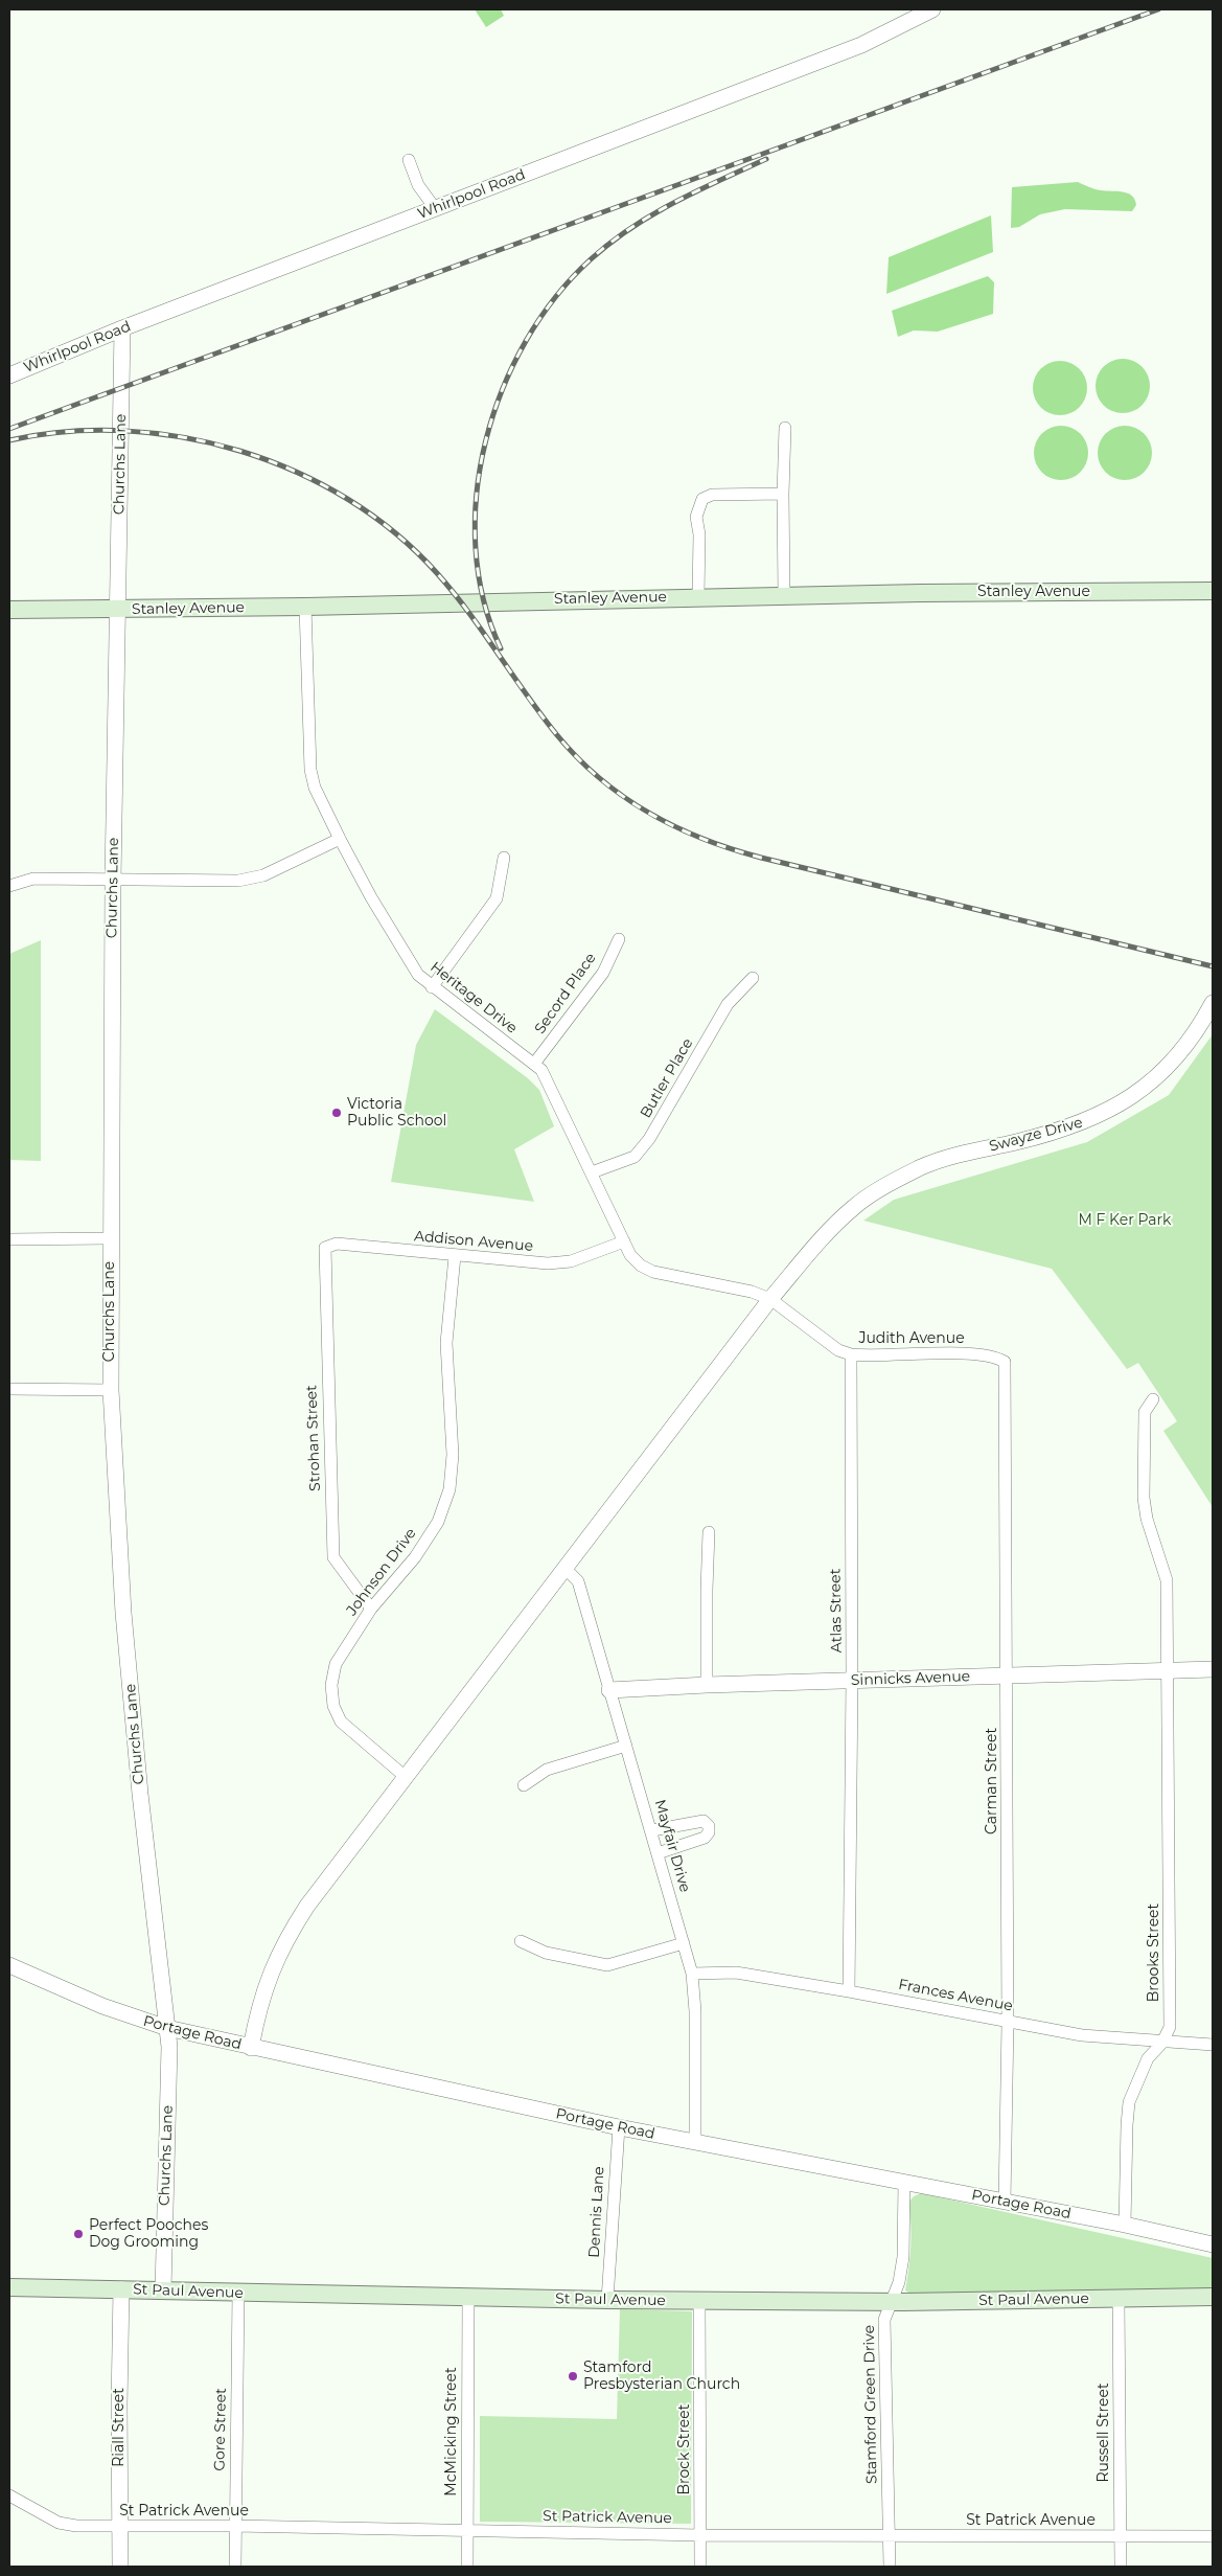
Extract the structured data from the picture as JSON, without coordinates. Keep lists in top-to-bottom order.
{
  "streets": {
    "main road": ["Stanley Avenue", "St Paul Avenue"],
    "street": [
      "Whirlpool Road",
      "Churchs Lane",
      "Secord Place",
      "Heritage Drive",
      "Butler Place",
      "Swayze Drive",
      "Addison Avenue",
      "Judith Avenue",
      "Strohan Street",
      "Johnson Drive",
      "Atlas Street",
      "Sinnicks Avenue",
      "Carman Street",
      "Mayfair Drive",
      "Brooks Street",
      "Frances Avenue",
      "Portage Road",
      "Dennis Lane",
      "Stamford Green Drive",
      "Riall Street",
      "Gore Street",
      "McMicking Street",
      "Russell Street",
      "Brock Street",
      "St Patrick Avenue"
    ]
  },
  "crossings": [
    ["Whirlpool Road", "Churchs Lane"],
    ["Churchs Lane", "Stanley Avenue"],
    ["Churchs Lane", "Portage Road"],
    ["Churchs Lane", "St Paul Avenue"],
    ["Stanley Avenue", "Heritage Drive"],
    ["Secord Place", "Heritage Drive"],
    ["Heritage Drive", "Butler Place"],
    ["Heritage Drive", "Swayze Drive"],
    ["Heritage Drive", "Addison Avenue"],
    ["Heritage Drive", "Judith Avenue"],
    ["Swayze Drive", "Judith Avenue"],
    ["Swayze Drive", "Johnson Drive"],
    ["Swayze Drive", "Mayfair Drive"],
    ["Swayze Drive", "Portage Road"],
    ["Addison Avenue", "Strohan Street"],
    ["Addison Avenue", "Johnson Drive"],
    ["Judith Avenue", "Atlas Street"],
    ["Judith Avenue", "Carman Street"],
    ["Strohan Street", "Johnson Drive"],
    ["Atlas Street", "Sinnicks Avenue"],
    ["Atlas Street", "Frances Avenue"],
    ["Sinnicks Avenue", "Carman Street"],
    ["Sinnicks Avenue", "Mayfair Drive"],
    ["Sinnicks Avenue", "Brooks Street"],
    ["Carman Street", "Frances Avenue"],
    ["Carman Street", "Portage Road"],
    ["Mayfair Drive", "Frances Avenue"],
    ["Mayfair Drive", "Portage Road"],
    ["Brooks Street", "Frances Avenue"],
    ["Brooks Street", "Portage Road"],
    ["Portage Road", "Dennis Lane"],
    ["Portage Road", "Stamford Green Drive"],
    ["Dennis Lane", "St Paul Avenue"],
    ["St Paul Avenue", "Stamford Green Drive"],
    ["St Paul Avenue", "Riall Street"],
    ["St Paul Avenue", "Gore Street"],
    ["St Paul Avenue", "McMicking Street"],
    ["St Paul Avenue", "Russell Street"],
    ["St Paul Avenue", "Brock Street"],
    ["Stamford Green Drive", "St Patrick Avenue"],
    ["Riall Street", "St Patrick Avenue"],
    ["Gore Street", "St Patrick Avenue"],
    ["McMicking Street", "St Patrick Avenue"],
    ["Russell Street", "St Patrick Avenue"],
    ["Brock Street", "St Patrick Avenue"]
  ],
  "parks": ["M F Ker Park"],
  "places": ["Victoria Public School", "Perfect Pooches Dog Grooming", "Stamford Presbysterian Church"]
}
